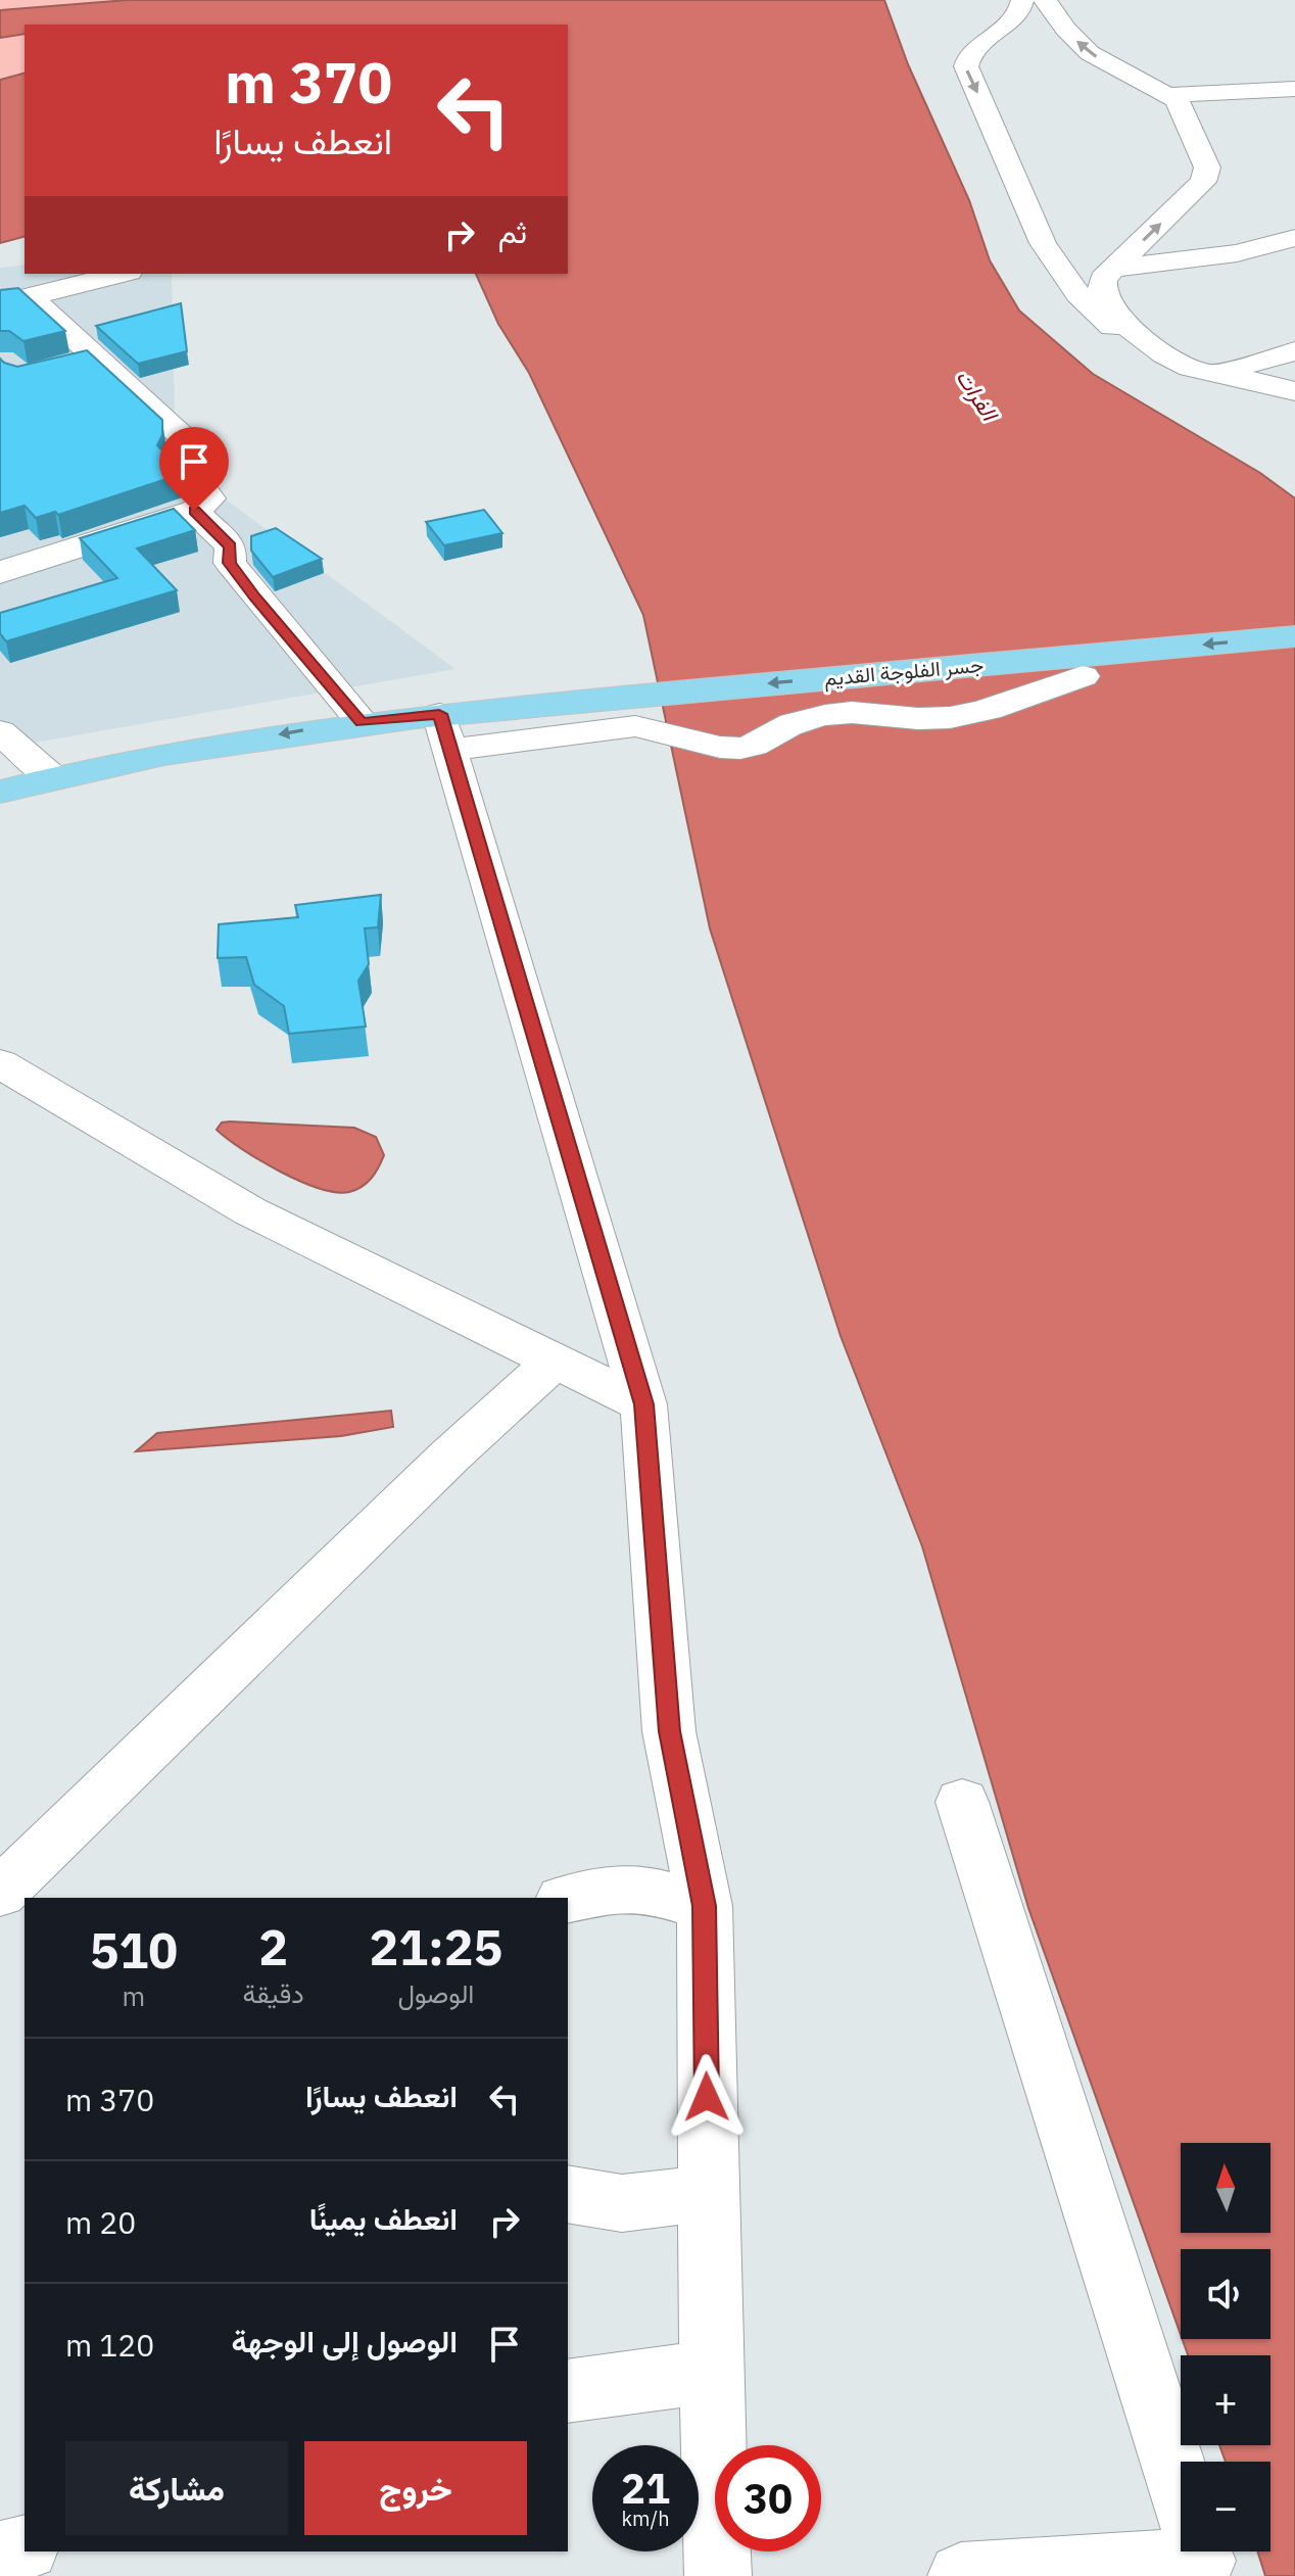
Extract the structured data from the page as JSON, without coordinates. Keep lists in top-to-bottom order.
{
  "streets": {
    "main road": ["جسر الفلوجة القديم"]
  },
  "one_way": ["جسر الفلوجة القديم"],
  "water": ["الفرات"],
  "north": "top",
  "page": {
    "turn": ["370 m", "انعطف يسارًا"],
    "then": "ثم",
    "eta": [
      "21:25",
      "الوصول",
      "2",
      "دقيقة",
      "510",
      "m"
    ],
    "list": [
      {
        "name": "انعطف يسارًا",
        "value": "370 m"
      },
      {
        "name": "انعطف يمينًا",
        "value": "20 m"
      },
      {
        "name": "الوصول إلى الوجهة",
        "value": "120 m"
      }
    ],
    "map_buttons": ["+", "−"],
    "buttons": ["خروج", "مشاركة"],
    "speed": "21 km/h",
    "limit": "30"
  }
}
